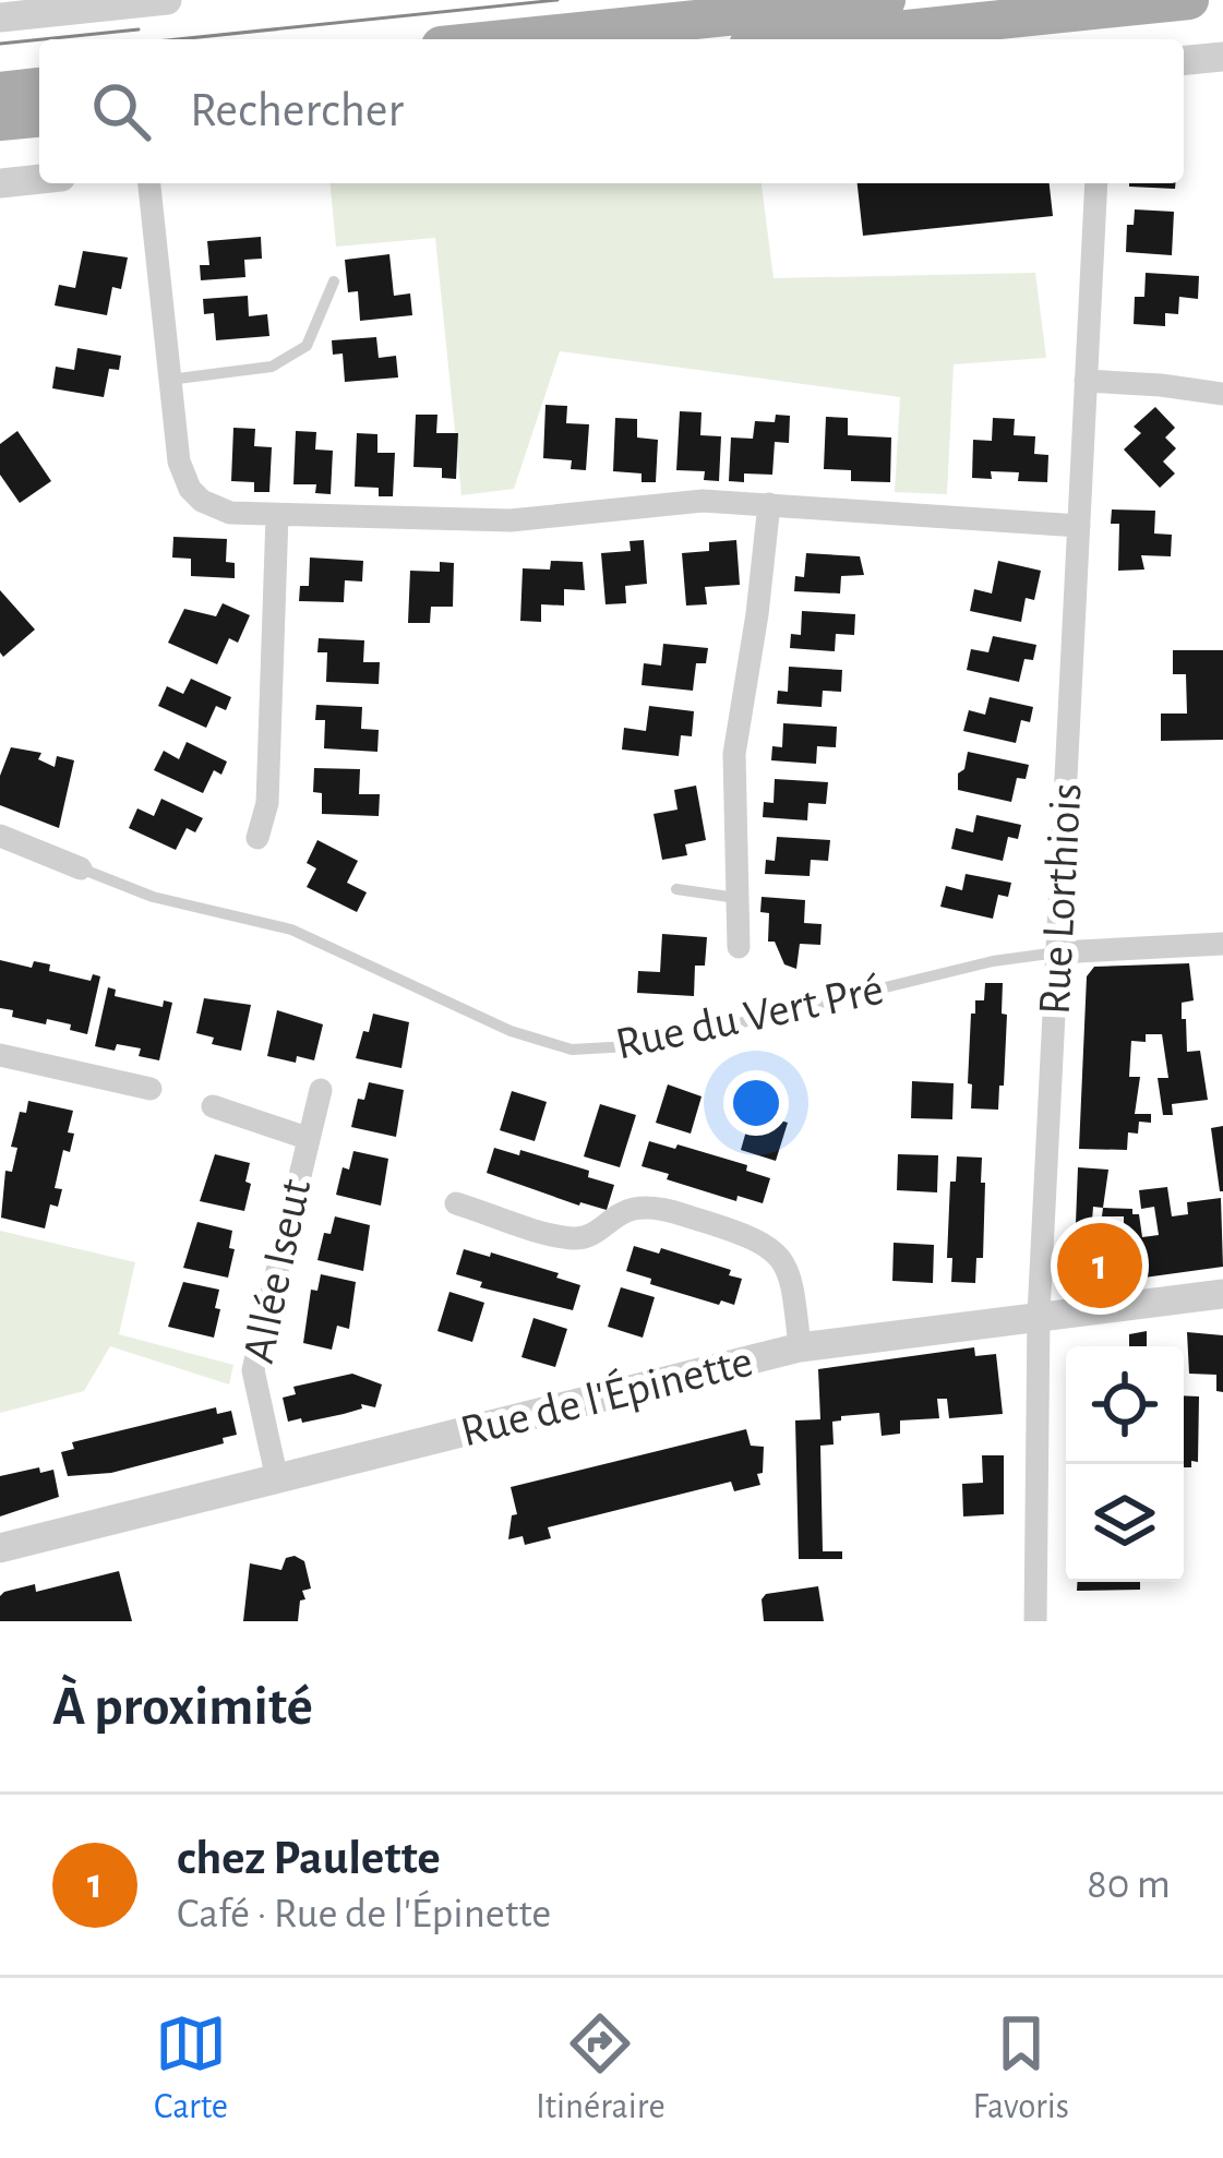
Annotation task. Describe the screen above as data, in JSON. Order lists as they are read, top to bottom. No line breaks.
{"streets":{"street":["Rue Lorthiois","Rue du Vert Pré","Allée Iseut","Rue de l'Épinette"]},"crossings":[["Rue Lorthiois","Rue du Vert Pré"],["Rue Lorthiois","Rue de l'Épinette"],["Allée Iseut","Rue de l'Épinette"]],"page":{"search":"Rechercher","pins":"1","heading":"À proximité","list":[{"mark":"1","name":"chez Paulette","note":"Café · Rue de l'Épinette","value":"80 m"}],"nav":["Carte","Itinéraire","Favoris"]}}
